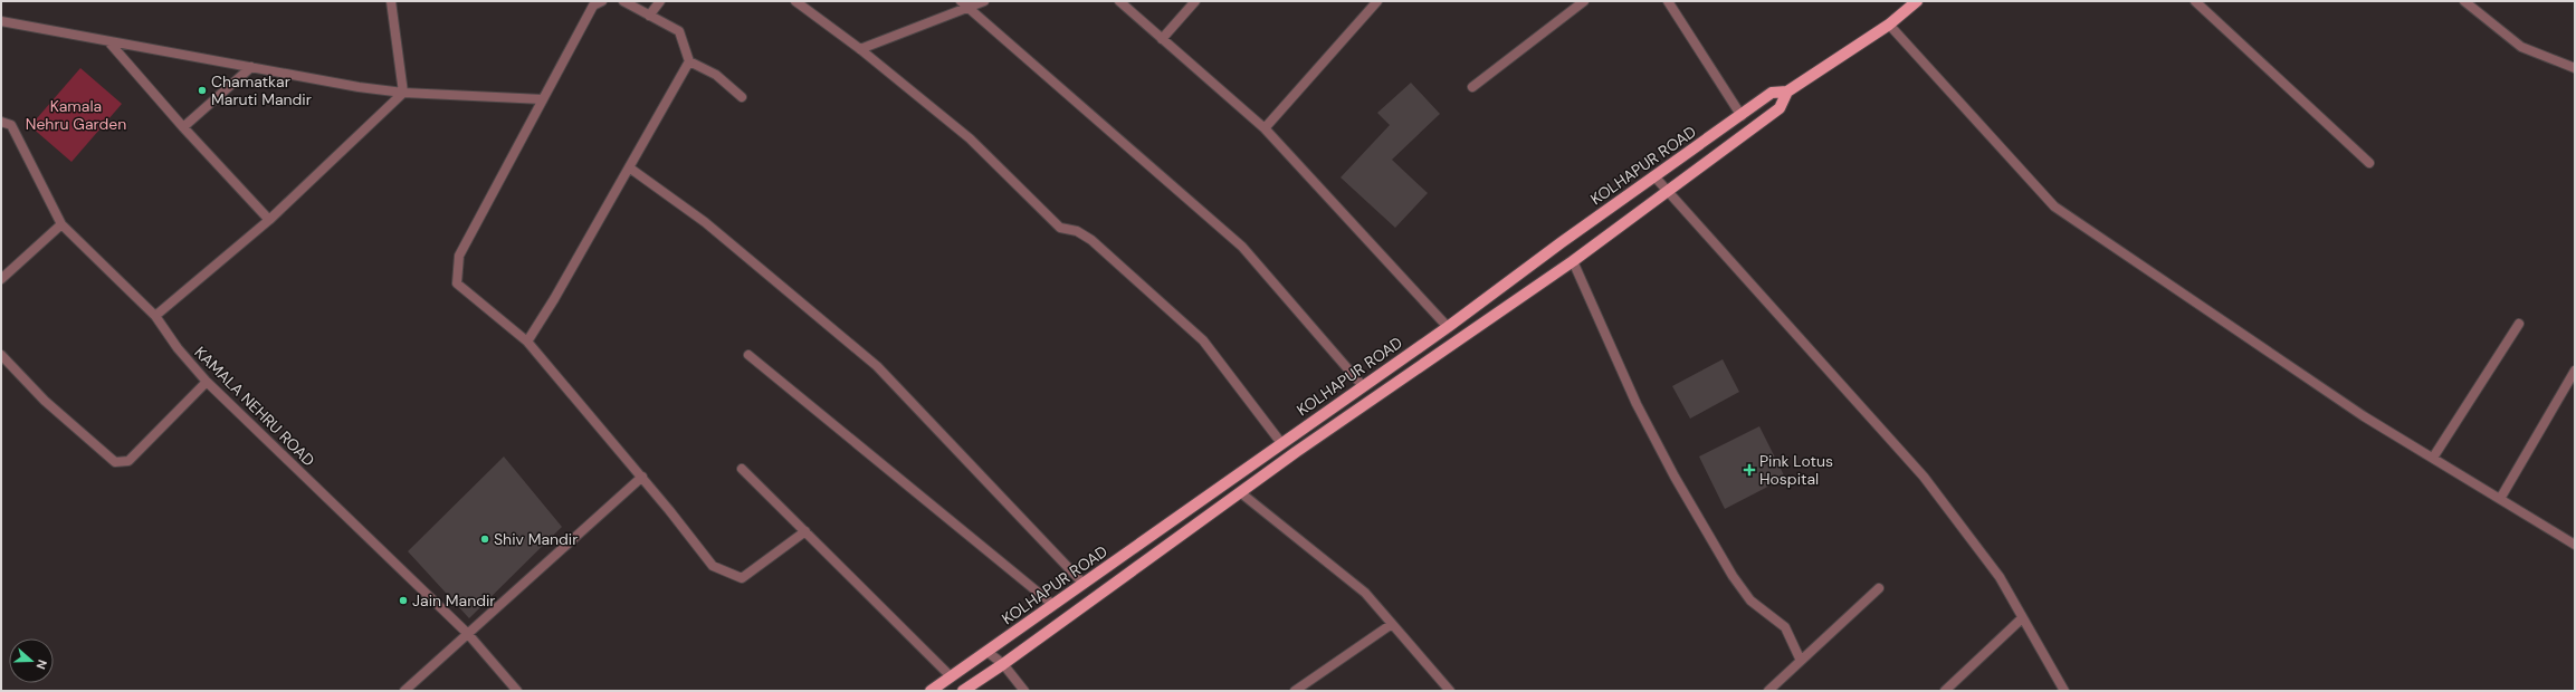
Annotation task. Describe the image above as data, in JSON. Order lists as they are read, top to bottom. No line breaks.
{"streets":{"main road":["KOLHAPUR ROAD"],"street":["KAMALA NEHRU ROAD"]},"parks":["Kamala Nehru Garden"],"places":{"other":["Chamatkar Maruti Mandir","Shiv Mandir","Jain Mandir"],"health":["Pink Lotus Hospital"]},"north":"right"}
